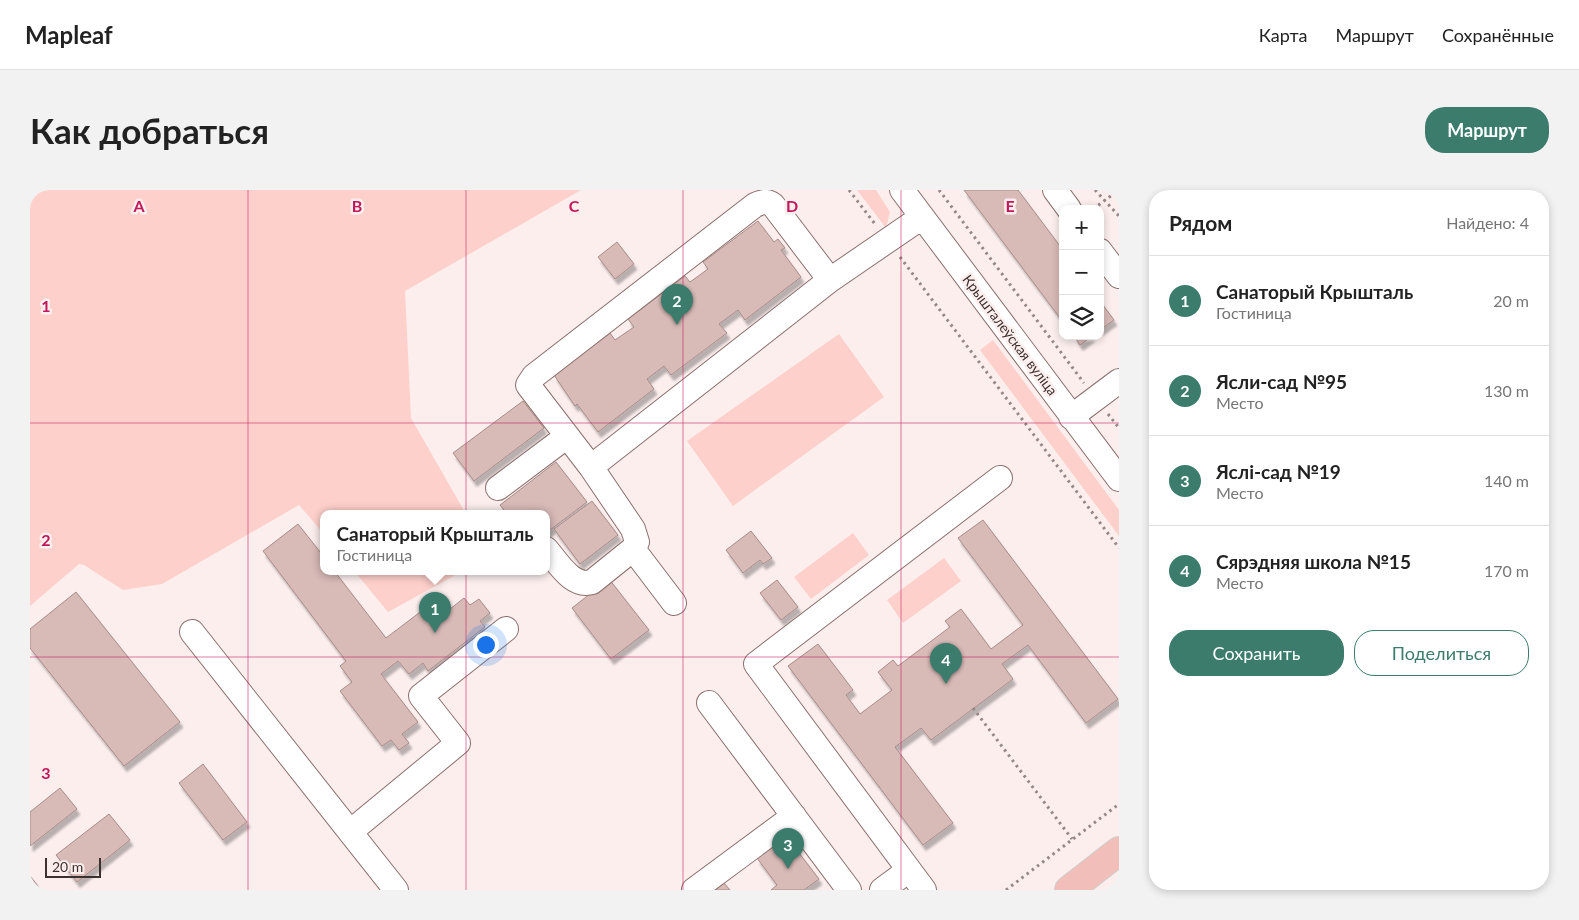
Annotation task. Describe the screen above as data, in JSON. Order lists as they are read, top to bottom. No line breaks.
{"streets":{"street":["Крышталеўская вуліца"]},"scale_bar":"20 m","page":{"header":"Mapleaf","nav":["Карта","Маршрут","Сохранённые"],"buttons":["Маршрут",["Сохранить","Поделиться"]],"title":"Как добраться","heading":["Рядом","Найдено: 4"],"map_buttons":["+","−"],"list":[{"mark":"1","name":"Санаторый Крышталь","note":"Гостиница","value":"20 m"},{"mark":"2","name":"Ясли-сад №95","note":"Место","value":"130 m"},{"mark":"3","name":"Яслі-сад №19","note":"Место","value":"140 m"},{"mark":"4","name":"Сярэдняя школа №15","note":"Место","value":"170 m"}],"pins":["2","1","4","3"],"popup":["Санаторый Крышталь","Гостиница"],"scale":"20 m"},"grid":{"columns":["A","B","C","D","E"],"rows":["1","2","3"]}}
